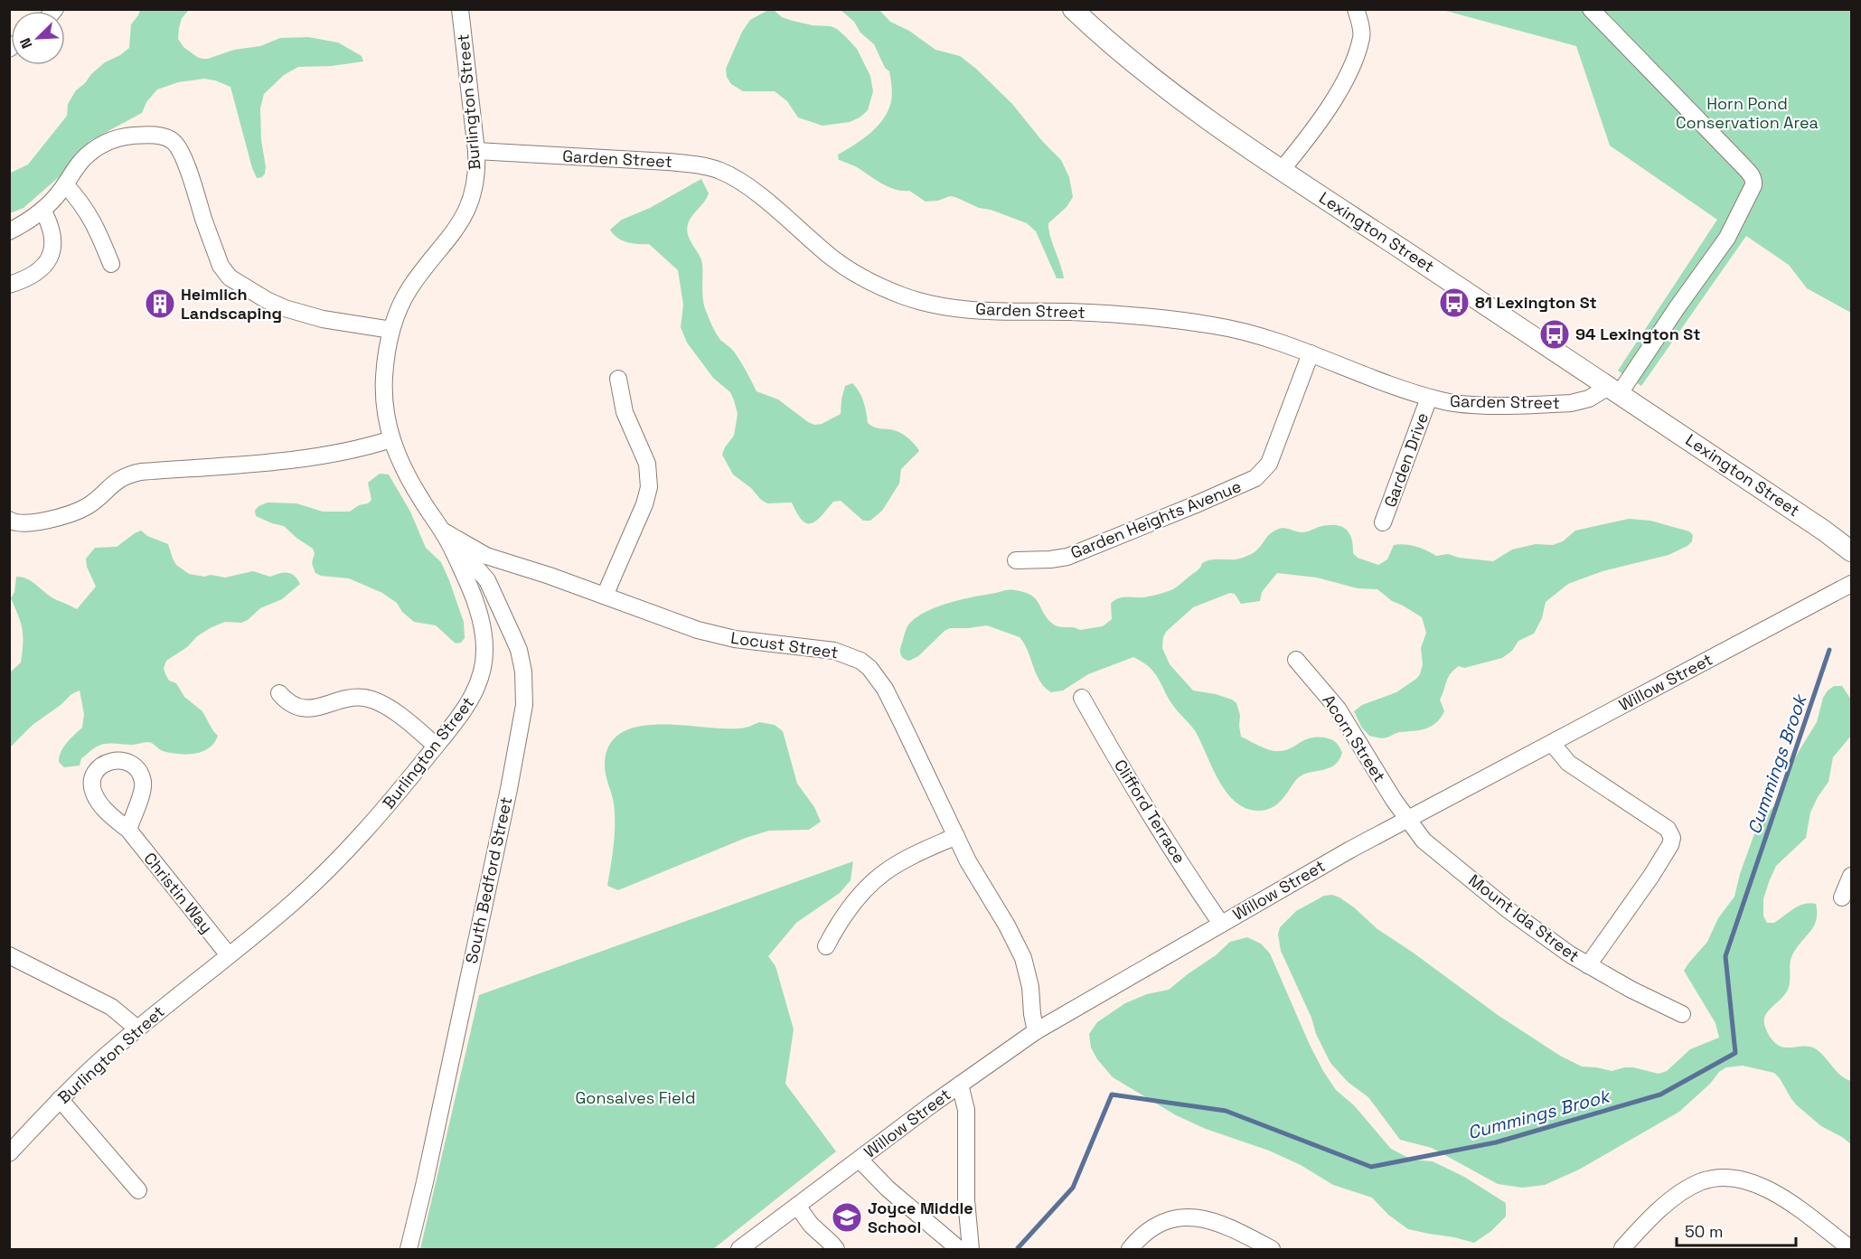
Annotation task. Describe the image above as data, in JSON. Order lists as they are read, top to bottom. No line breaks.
{"streets":{"main road":["Lexington Street"],"street":["Burlington Street","Garden Street","Garden Drive","Garden Heights Avenue","Locust Street","Willow Street","Acorn Street","Clifford Terrace","South Bedford Street","Christin Way","Mount Ida Street"]},"crossings":[["Burlington Street","Garden Street"],["Burlington Street","Locust Street"],["Burlington Street","South Bedford Street"],["Burlington Street","Christin Way"],["Garden Street","Lexington Street"],["Garden Street","Garden Drive"],["Garden Street","Garden Heights Avenue"],["Locust Street","Willow Street"],["Locust Street","South Bedford Street"],["Willow Street","Acorn Street"],["Willow Street","Clifford Terrace"],["Willow Street","Mount Ida Street"],["Acorn Street","Mount Ida Street"]],"water":["Cummings Brook"],"parks":["Horn Pond Conservation Area","Gonsalves Field"],"places":{"bus stop":["81 Lexington St","94 Lexington St"],"building":["Heimlich Landscaping"],"school or university":["Joyce Middle School"]},"scale_bar":"50 m","north":"bottom left"}
